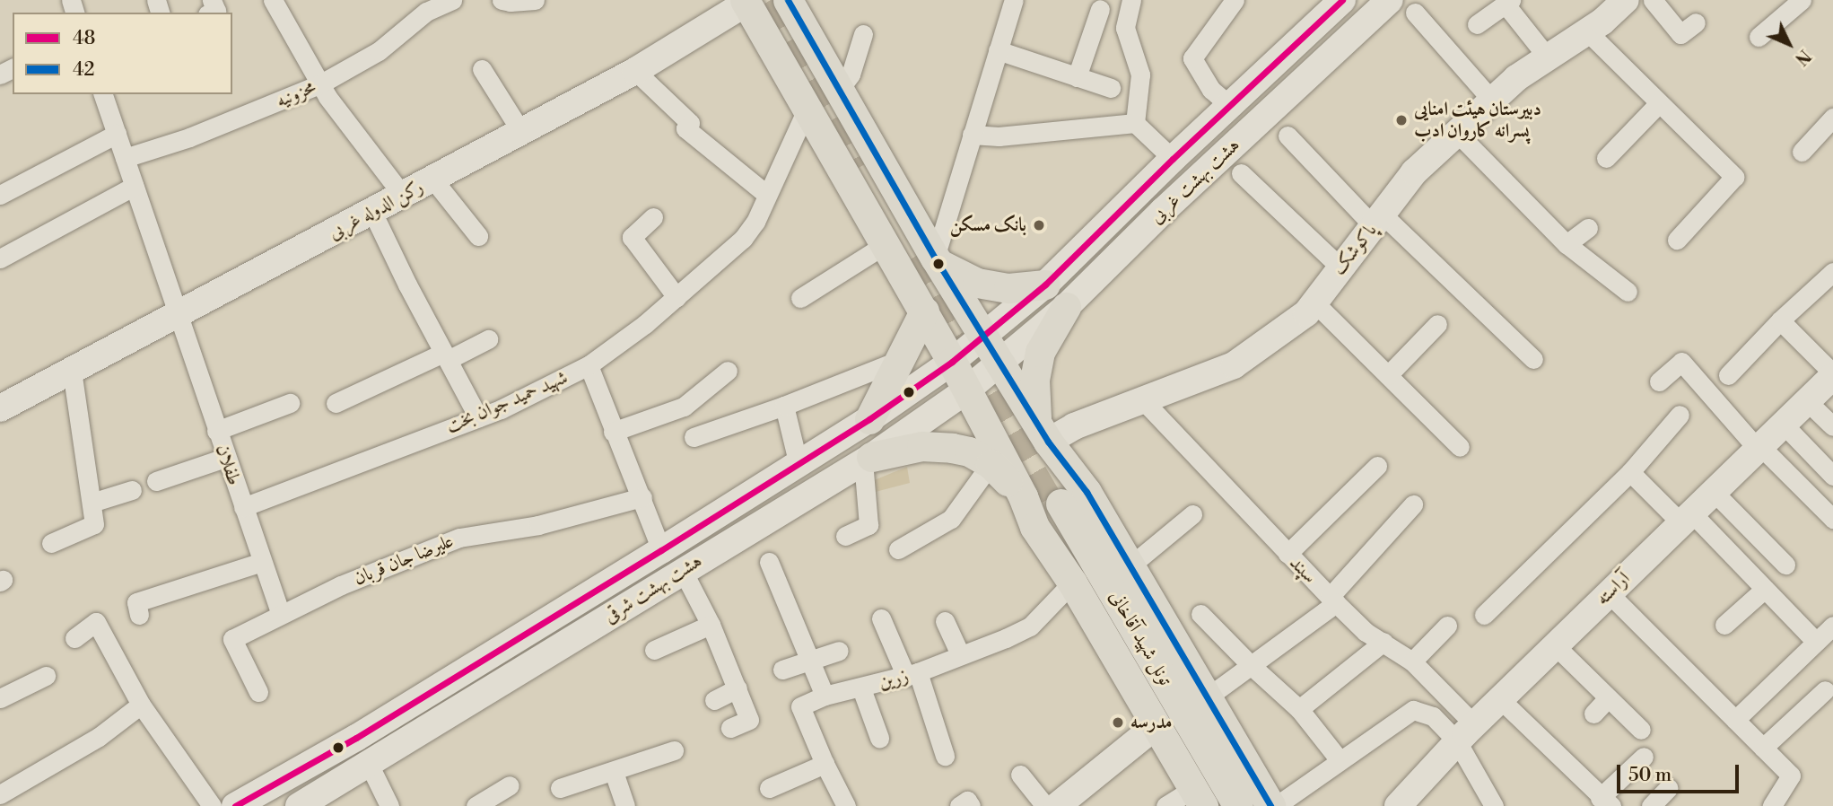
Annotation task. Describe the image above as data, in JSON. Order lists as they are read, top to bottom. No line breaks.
{"streets":{"main road":["هشت بهشت غربی","رکن الدوله غربی","پاکوشک","هشت بهشت شرقی","آراسته","تونل شهید آقاخانی"],"street":["محزونیه","شهید حمید جوان بخت","طفلان","علیرضا جان قربان","سپند","زرین"]},"crossings":[["محزونیه","طفلان"],["هشت بهشت غربی","هشت بهشت شرقی"],["رکن الدوله غربی","طفلان"],["پاکوشک","سپند"],["شهید حمید جوان بخت","طفلان"],["طفلان","علیرضا جان قربان"],["سپند","آراسته"]],"places":["دبیرستان هیئت امنایی پسرانه کاروان ادب","بانک مسکن","مدرسه"],"lines":["transit line 48","transit line 42"],"legend":["48","42"],"scale_bar":"50 m","north":"bottom right"}
